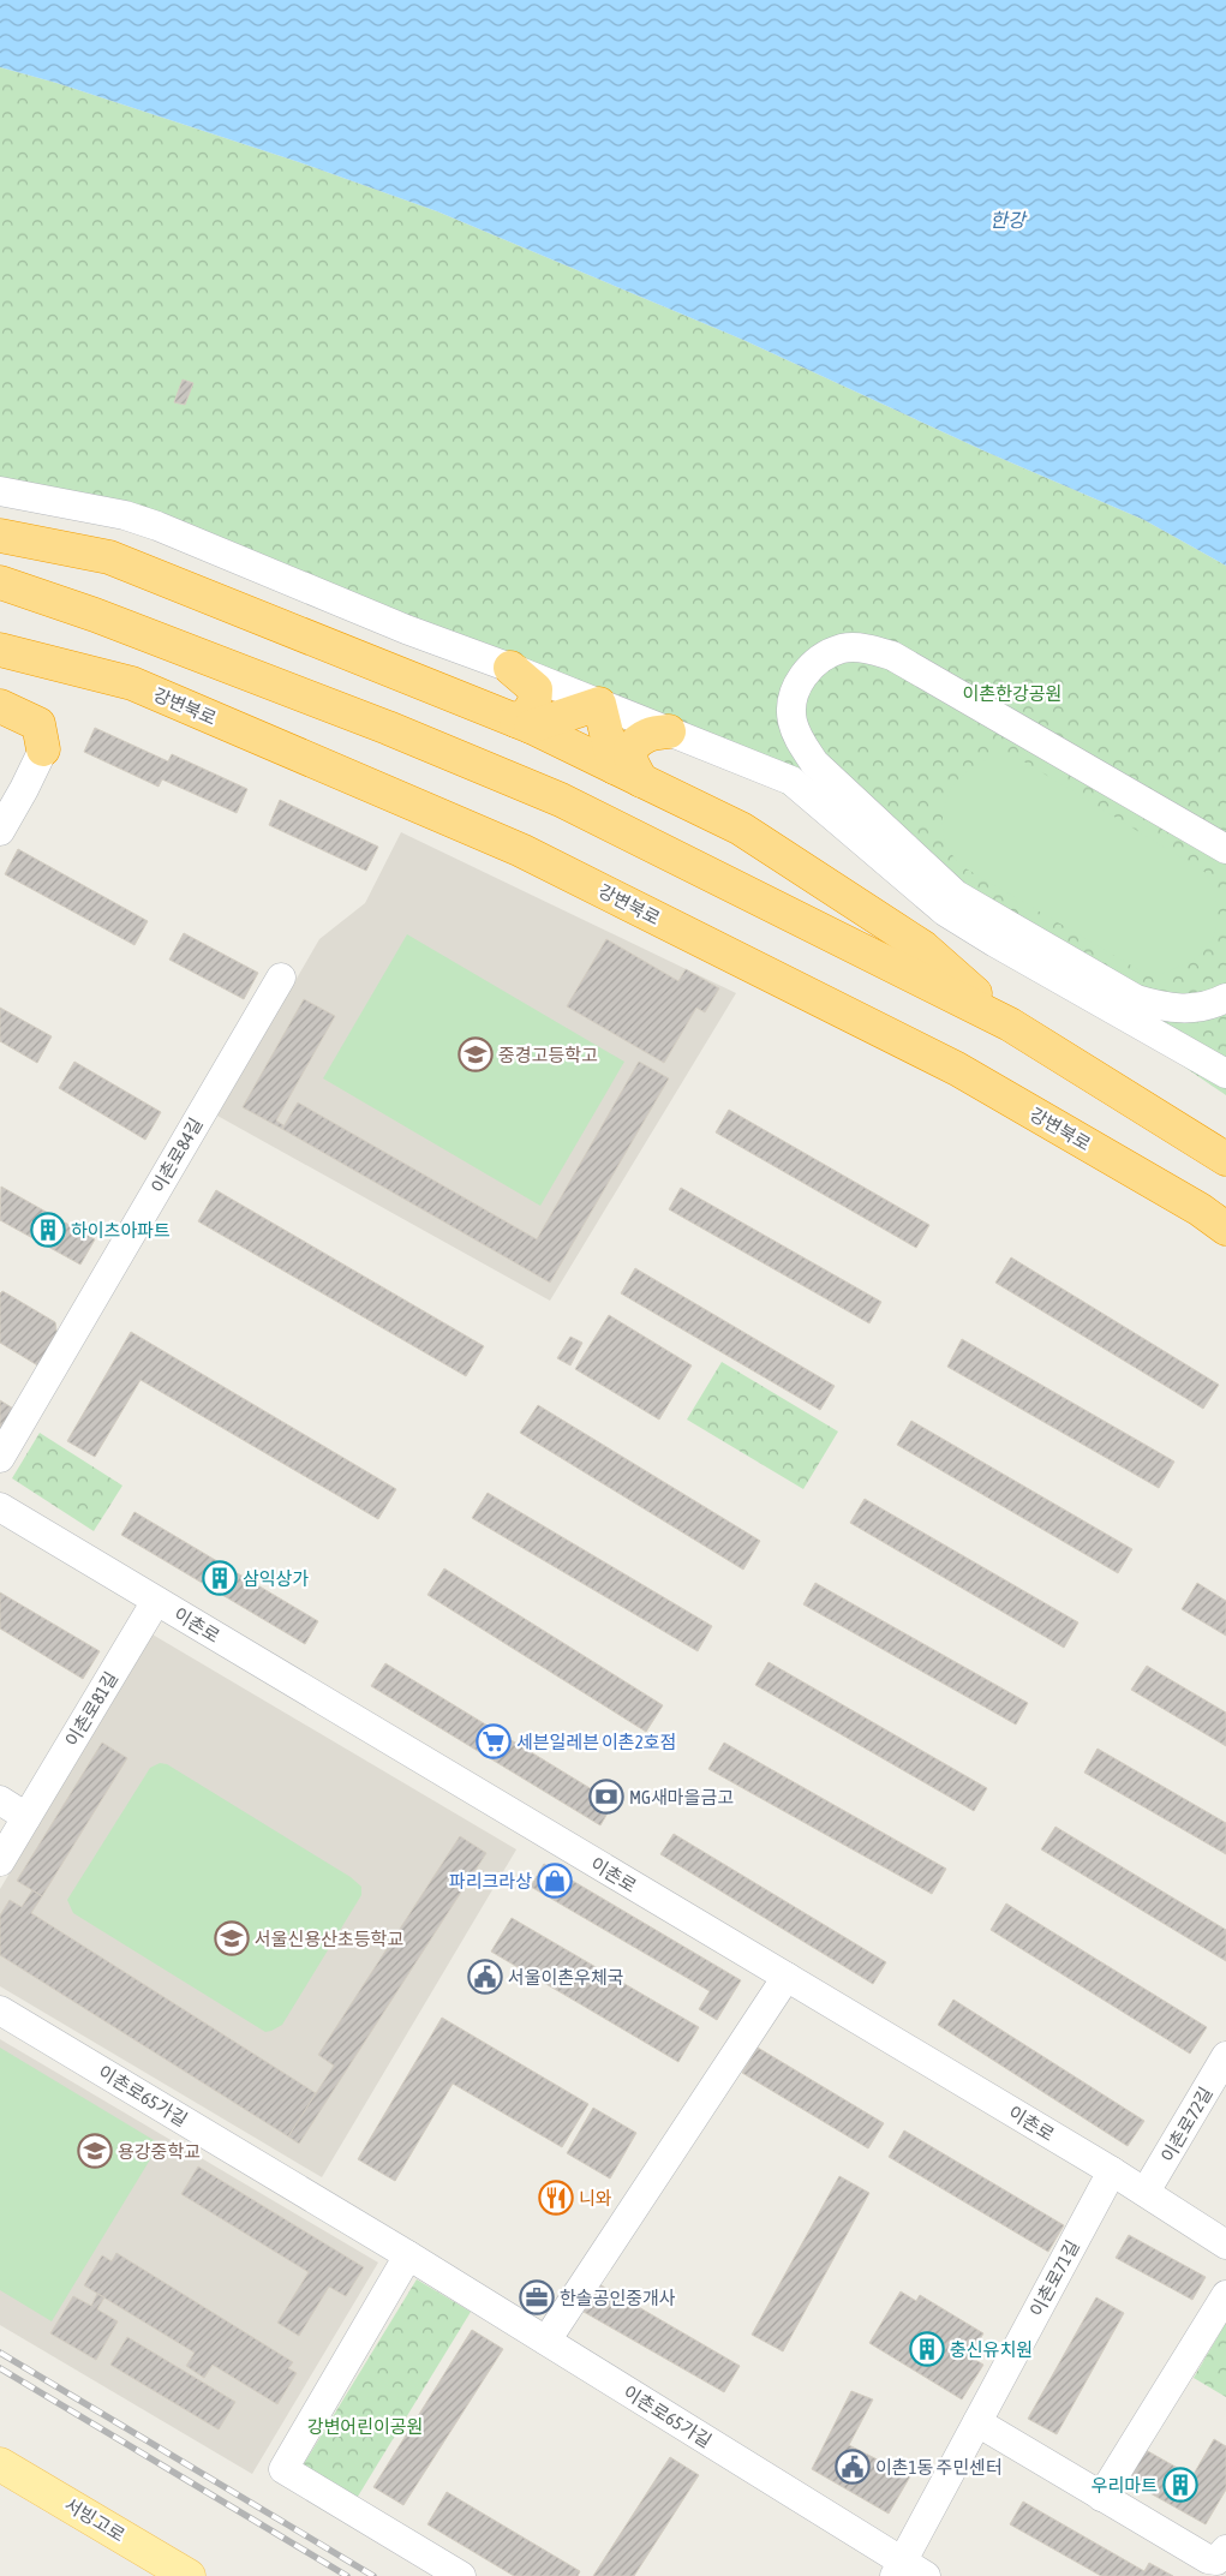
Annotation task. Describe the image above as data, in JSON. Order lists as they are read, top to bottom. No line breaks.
{"streets":{"highway":["강변북로"],"main road":["서빙고로"],"street":["이촌로84길","이촌로","이촌로81길","이촌로65가길","이촌로72길","이촌로71길"]},"crossings":[["이촌로","이촌로81길"],["이촌로","이촌로72길"],["이촌로","이촌로71길"],["이촌로65가길","이촌로71길"]],"water":["한강"],"parks":["이촌한강공원","강변어린이공원"],"places":{"school or university":["중경고등학고","서울신용산초등학교","용강중학교"],"building":["하이츠아파트","삼익상가","충신유치원","우리마트"],"supermarket":["세븐일레븐 이촌2호점"],"bank":["MG새마을금고"],"shop":["파리크라상"],"public building":["서울이촌우체국","이촌1동 주민센터"],"restaurant":["니와"],"office":["한솔공인중개사"]}}
